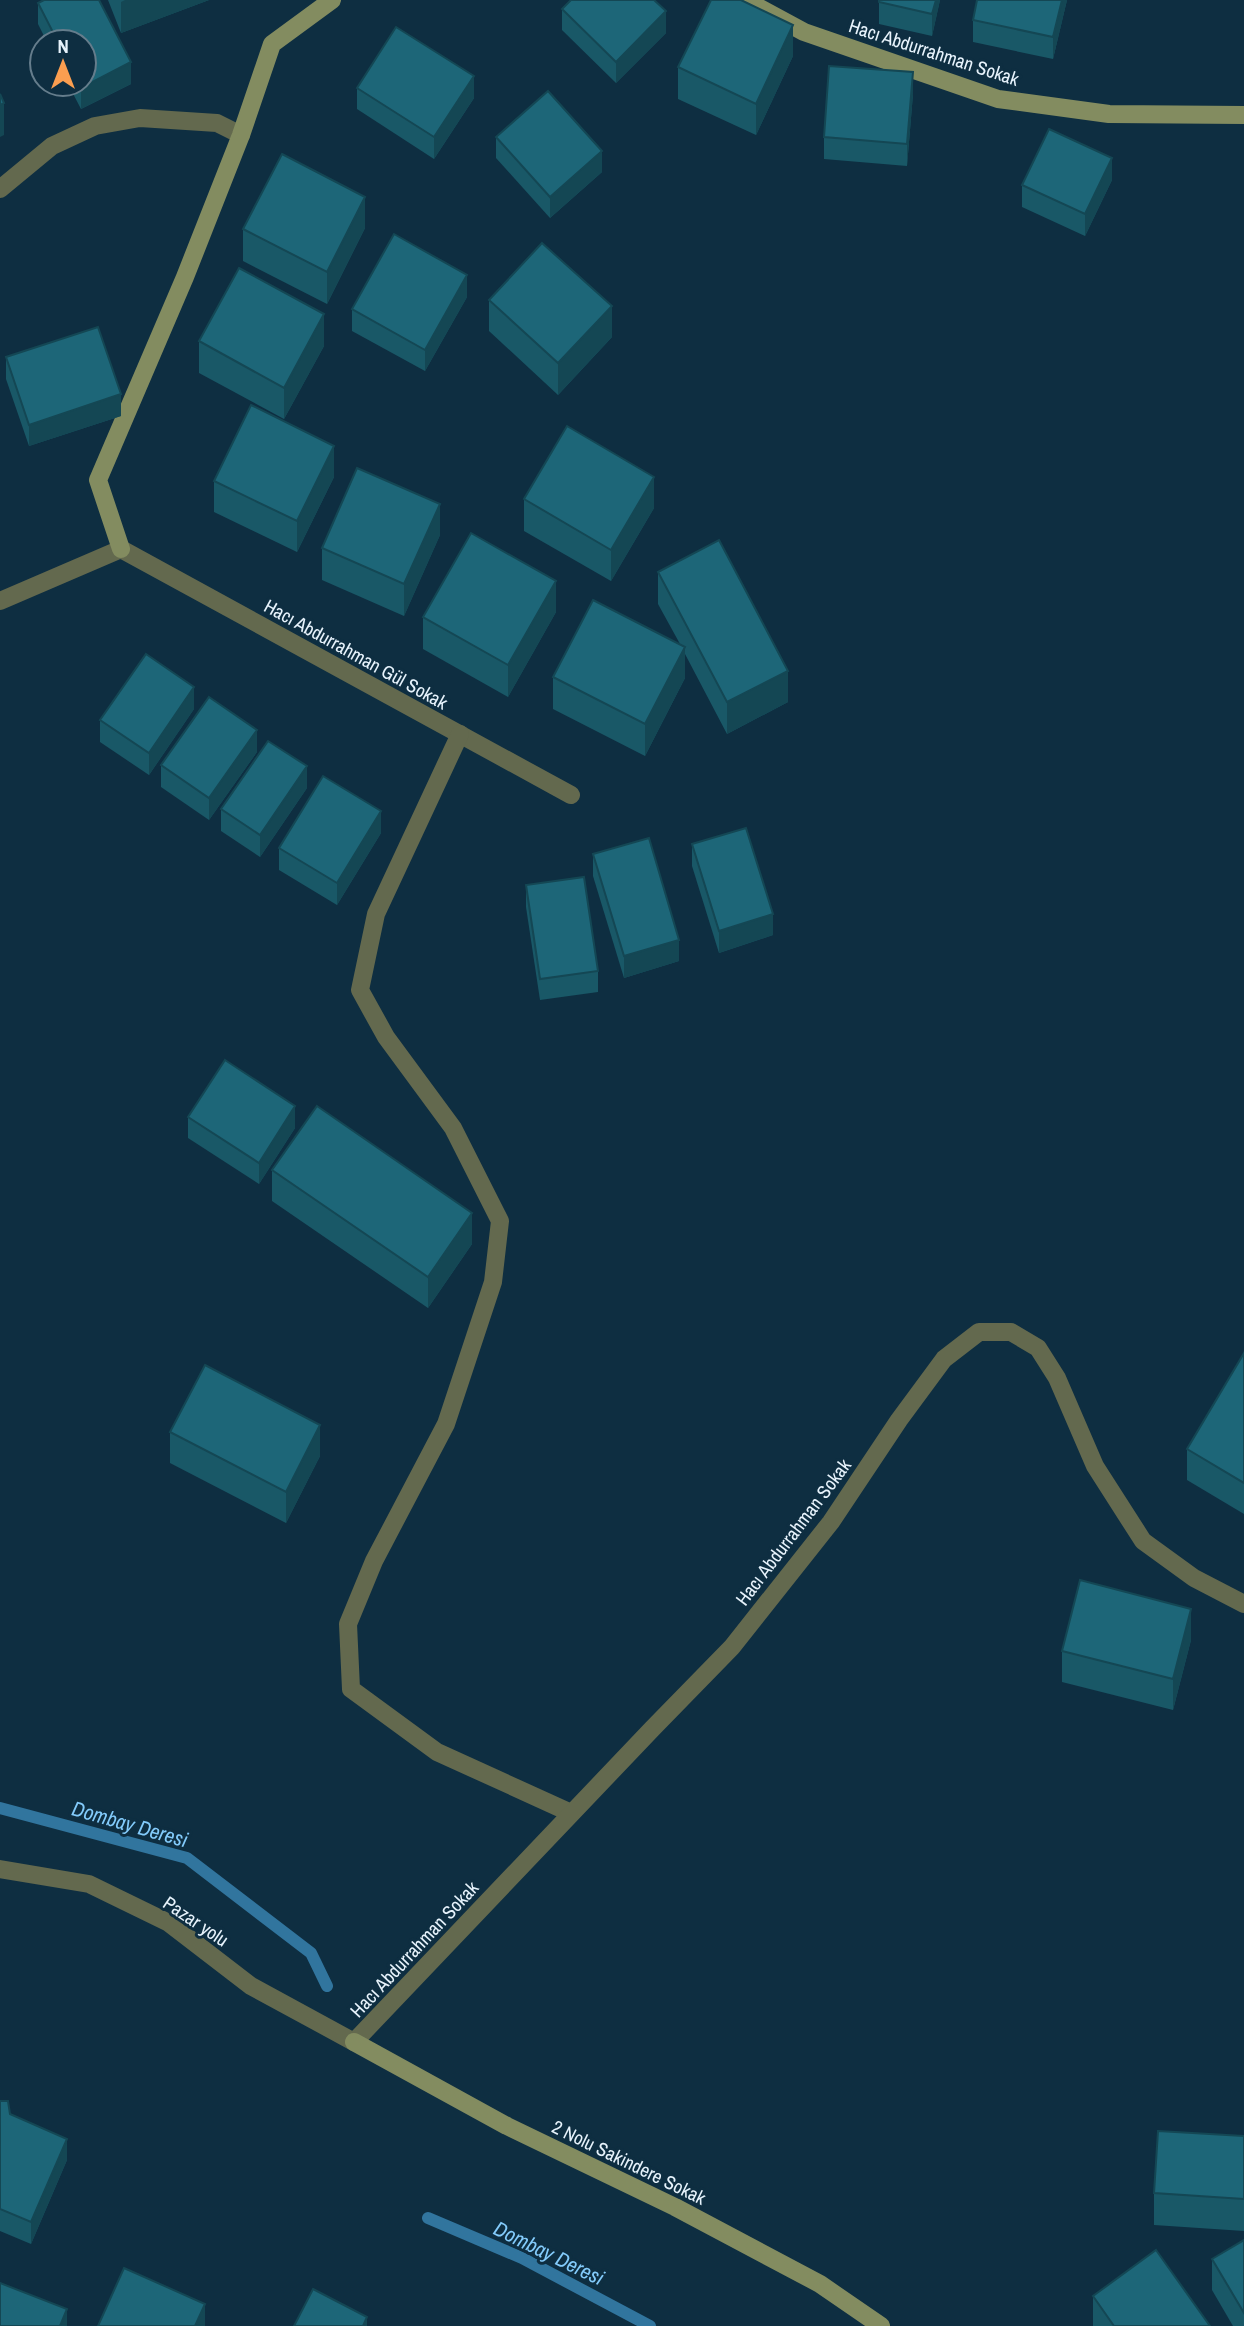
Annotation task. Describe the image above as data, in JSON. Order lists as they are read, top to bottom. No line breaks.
{"streets":{"street":["Hacı Abdurrahman Sokak","Hacı Abdurrahman Gül Sokak","Pazar yolu","2 Nolu Sakindere Sokak"]},"crossings":[["Hacı Abdurrahman Sokak","Pazar yolu"],["Hacı Abdurrahman Sokak","2 Nolu Sakindere Sokak"],["Pazar yolu","2 Nolu Sakindere Sokak"]],"water":["Dombay Deresi"],"north":"top"}
